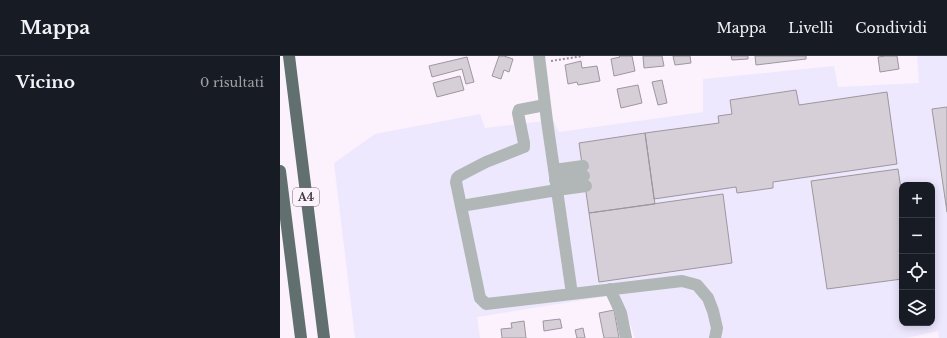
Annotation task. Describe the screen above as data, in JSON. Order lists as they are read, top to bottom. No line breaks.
{"streets":{"highway":["A4"]},"page":{"header":"Mappa","nav":["Mappa","Livelli","Condividi"],"heading":["Vicino","0 risultati"],"map_buttons":["+","−"]}}
